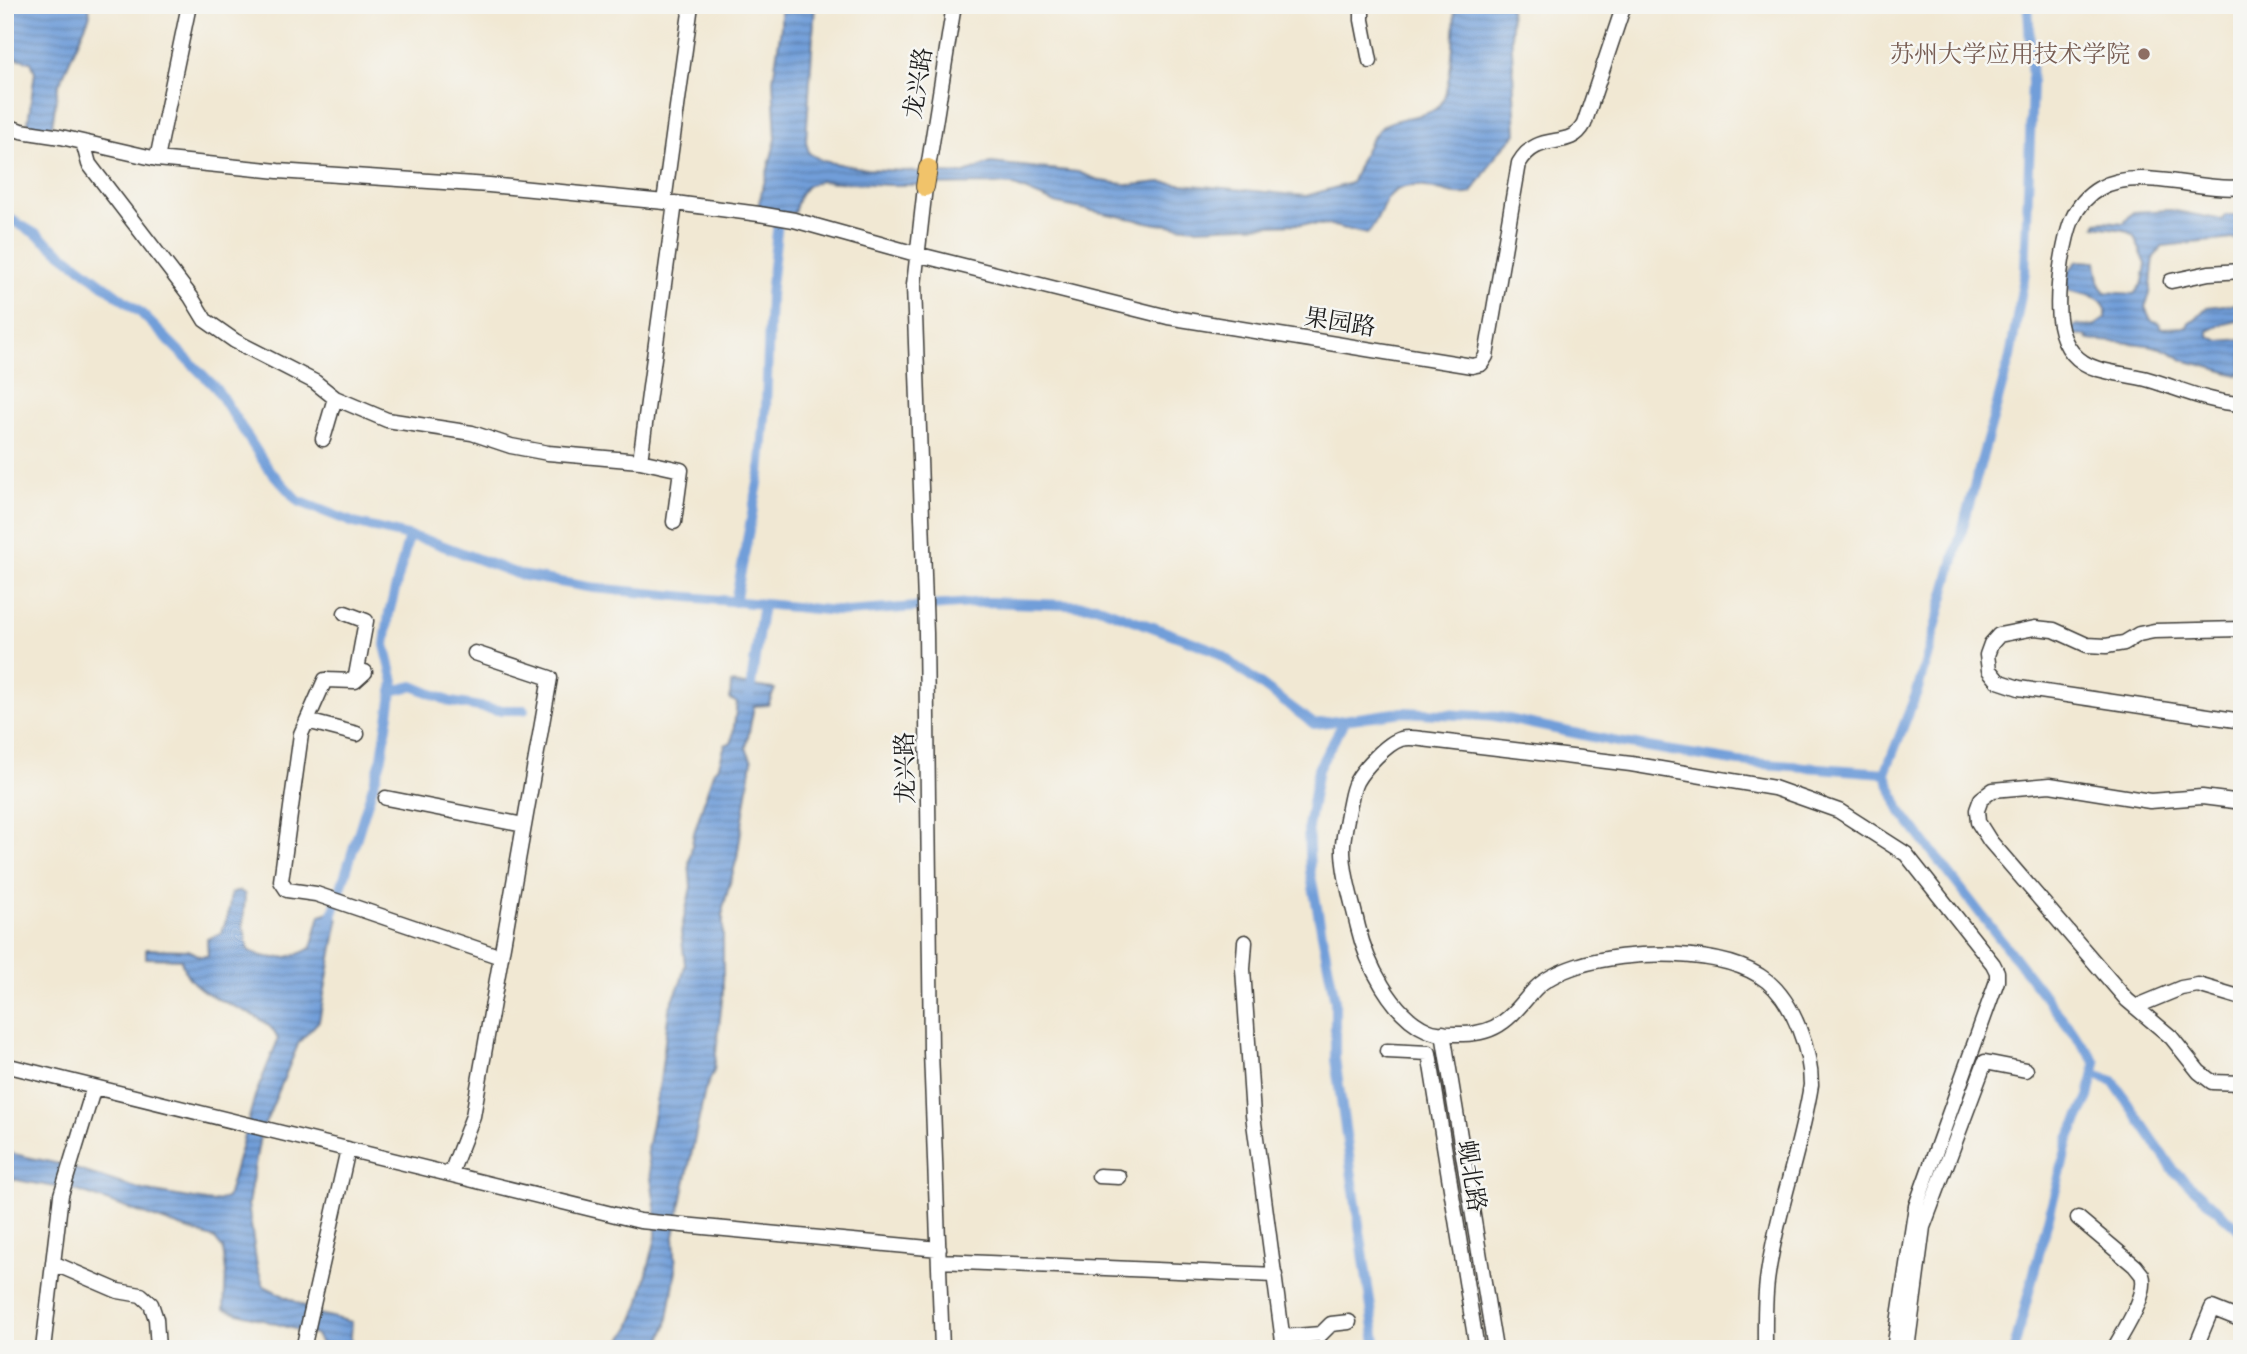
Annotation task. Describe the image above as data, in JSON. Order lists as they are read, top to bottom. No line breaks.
{"streets":{"street":["龙兴路","果园路","蚬北路"]},"crossings":[["龙兴路","果园路"]],"places":["苏州大学应用技术学院"]}
